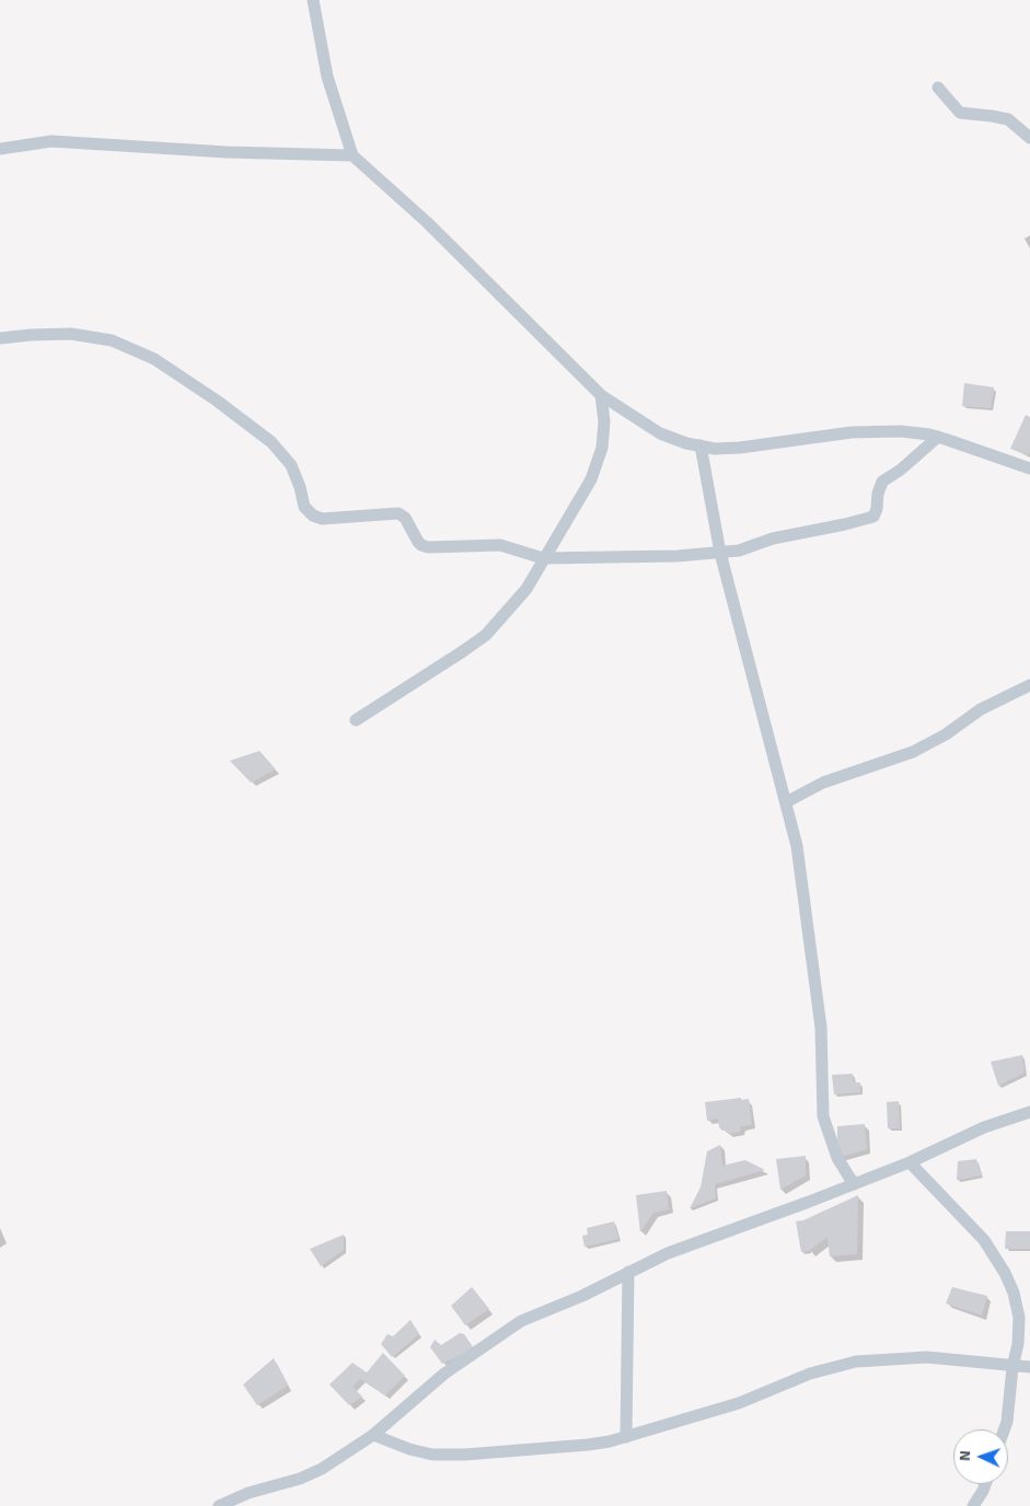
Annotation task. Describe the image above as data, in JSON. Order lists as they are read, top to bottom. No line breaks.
{"north":"left"}
